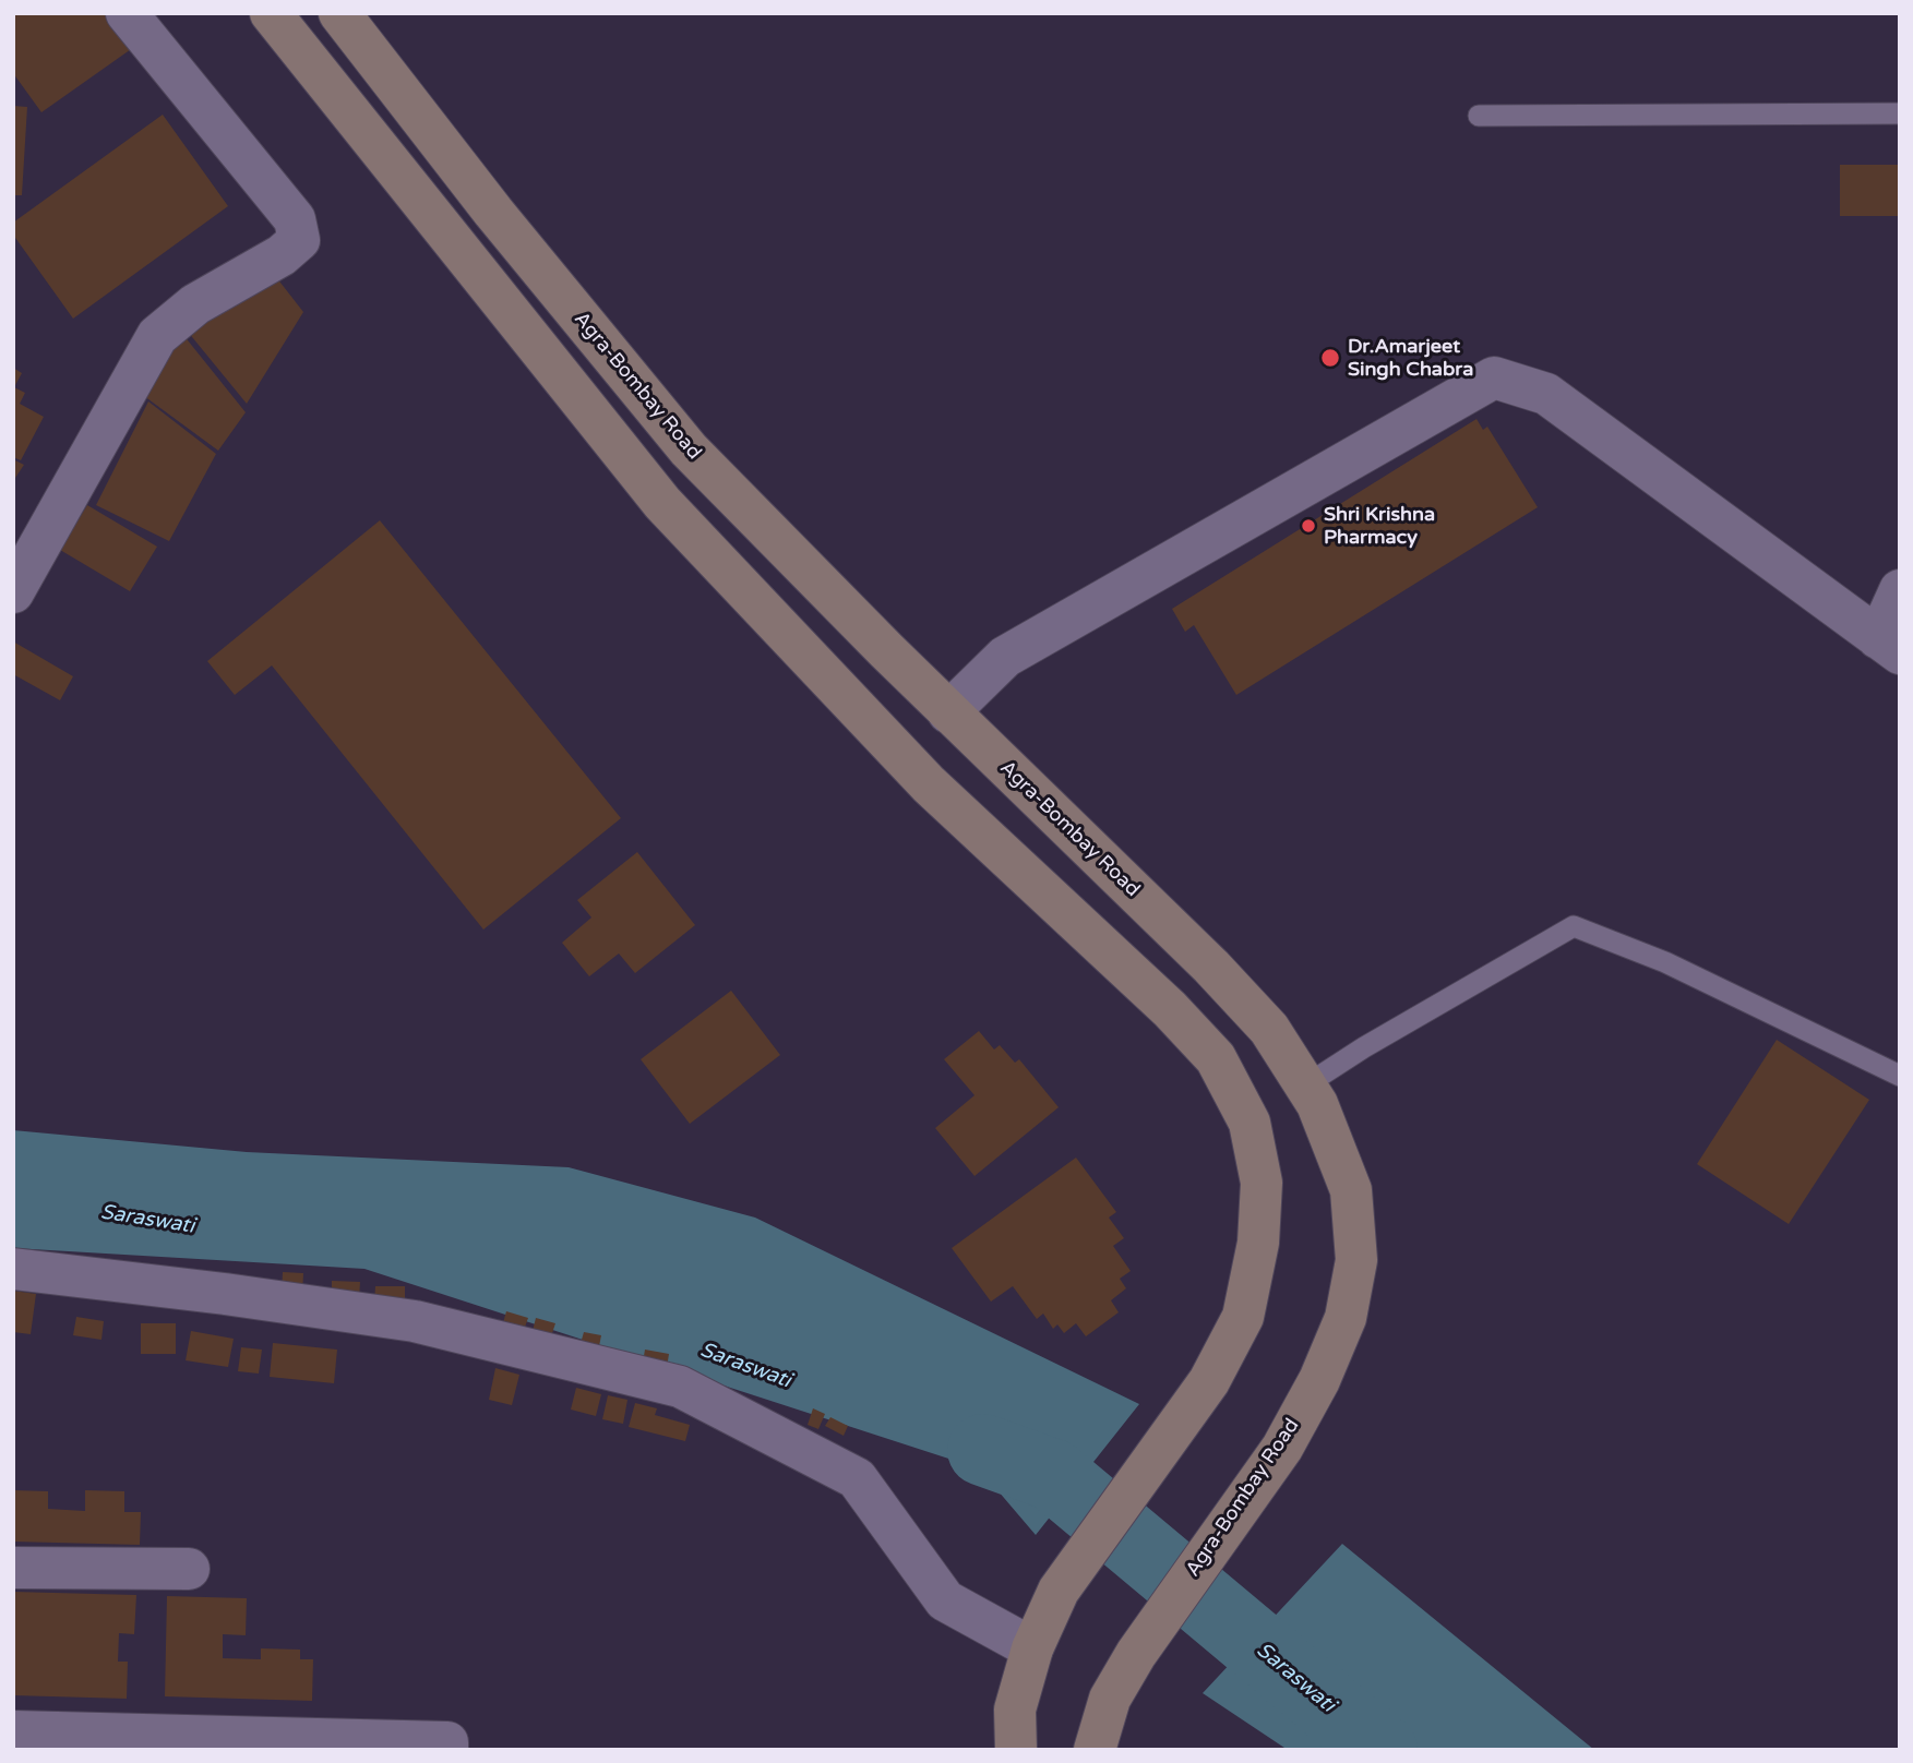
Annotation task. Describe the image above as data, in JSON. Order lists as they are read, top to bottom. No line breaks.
{"streets":{"main road":["Agra-Bombay Road"]},"water":["Saraswati"],"places":["Dr.Amarjeet Singh Chabra","Shri Krishna Pharmacy"]}
